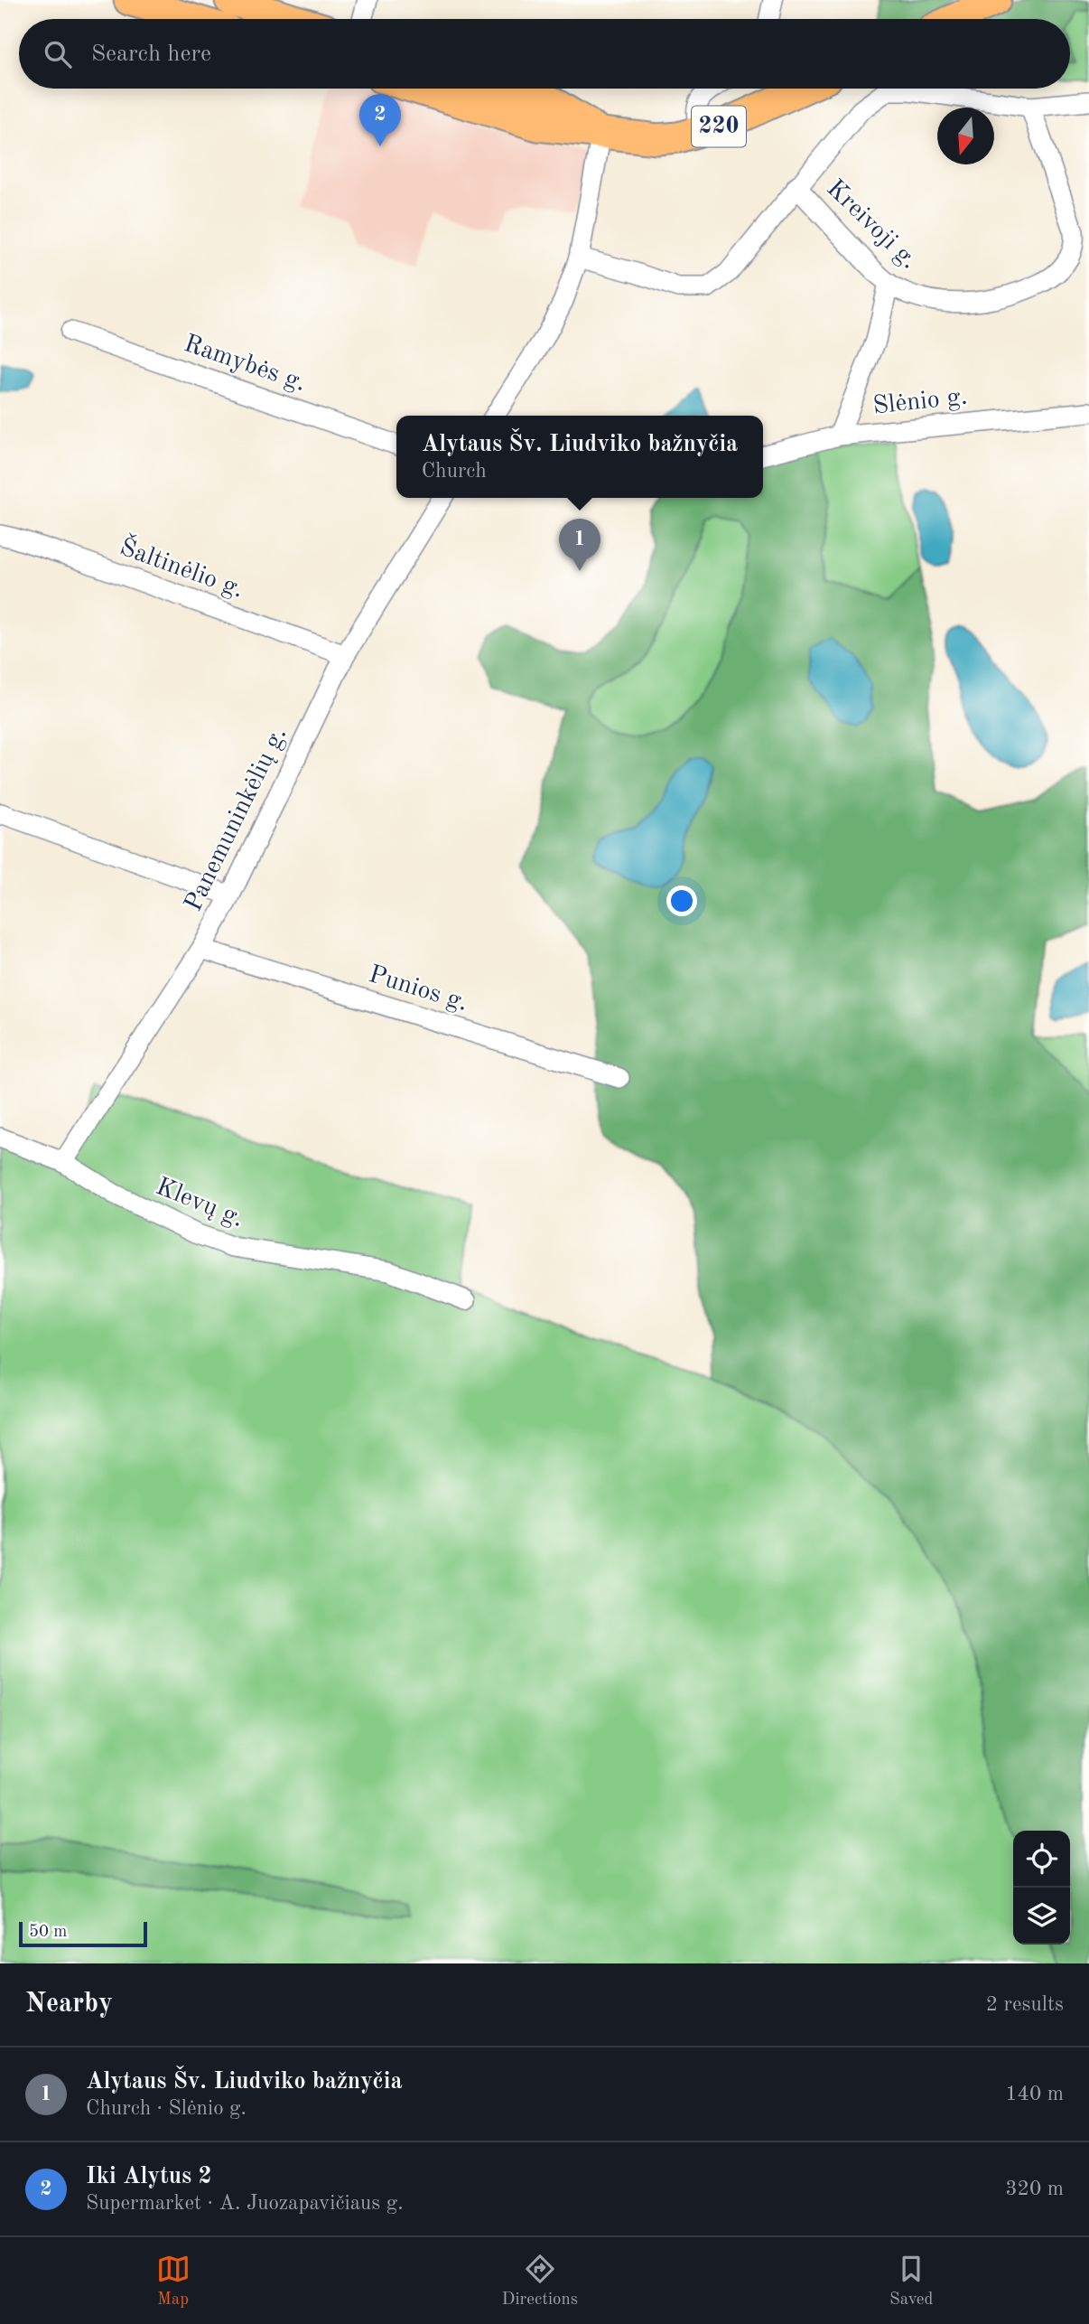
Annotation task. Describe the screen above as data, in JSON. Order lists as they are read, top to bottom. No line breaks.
{"streets":{"main road":["220"],"street":["Kreivoji g.","Ramybės g.","Slėnio g.","Šaltinėlio g.","Panemuninkėlių g.","Punios g.","Klevų g."]},"crossings":[["Šaltinėlio g.","Panemuninkėlių g."],["Panemuninkėlių g.","Punios g."],["Panemuninkėlių g.","Klevų g."]],"scale_bar":"50 m","north":"bottom","page":{"search":"Search here","pins":["2","1"],"popup":["Alytaus Šv. Liudviko bažnyčia","Church"],"scale":"50 m","heading":["Nearby","2 results"],"list":[{"mark":"1","name":"Alytaus Šv. Liudviko bažnyčia","note":"Church · Slėnio g.","value":"140 m"},{"mark":"2","name":"Iki Alytus 2","note":"Supermarket · A. Juozapavičiaus g.","value":"320 m"}],"nav":["Map","Directions","Saved"]}}
